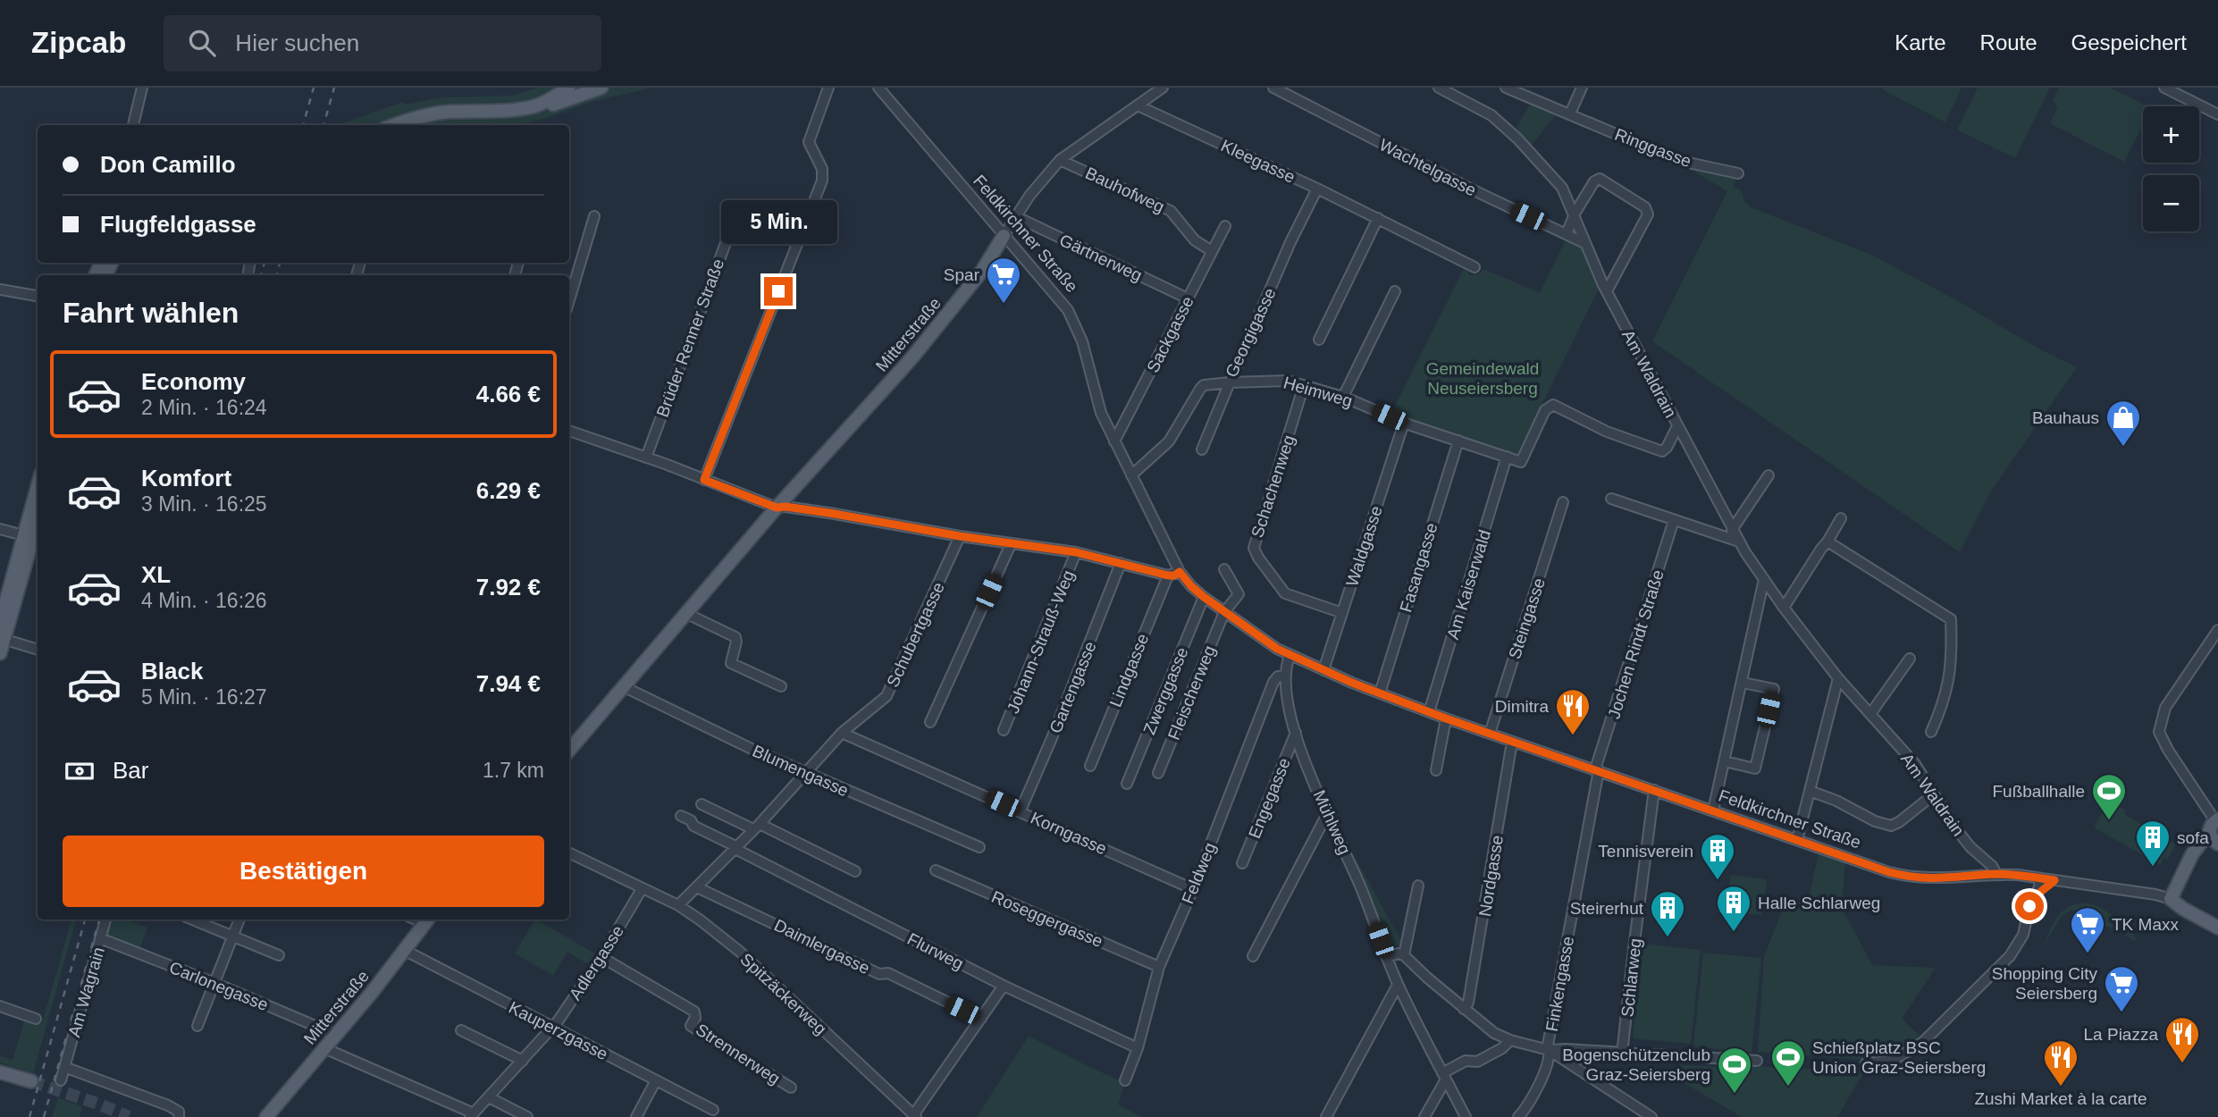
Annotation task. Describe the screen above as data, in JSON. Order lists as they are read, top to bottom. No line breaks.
{"streets":{"main road":["Feldkirchner Straße","Mitterstraße"],"street":["Ringgasse","Kleegasse","Wachtelgasse","Bauhofweg","Gärtnerweg","Georgigasse","Sackgasse","Brüder Renner Straße","Am Waldrain","Heimweg","Schachenweg","Waldgasse","Fasangasse","Am Kaiserwald","Steingasse","Schubertgasse","Johann-Strauß-Weg","Jochen Rindt Straße","Lindgasse","Gartengasse","Zwerggasse","Fleischerweg","Blumengasse","Engegasse","Mühlweg","Korngasse","Feldweg","Nordgasse","Roseggergasse","Daimlergasse","Flurweg","Adlergasse","Schlarweg","Finkengasse","Carlonegasse","Am Wagrain","Spitzäckerweg","Kauperzgasse","Strennerweg"]},"crossings":[["Kleegasse","Georgigasse"],["Kleegasse","Mitterstraße"],["Wachtelgasse","Am Waldrain"],["Bauhofweg","Mitterstraße"],["Bauhofweg","Sackgasse"],["Feldkirchner Straße","Georgigasse"],["Feldkirchner Straße","Mitterstraße"],["Feldkirchner Straße","Sackgasse"],["Feldkirchner Straße","Am Waldrain"],["Feldkirchner Straße","Waldgasse"],["Feldkirchner Straße","Fasangasse"],["Feldkirchner Straße","Am Kaiserwald"],["Feldkirchner Straße","Steingasse"],["Feldkirchner Straße","Jochen Rindt Straße"],["Feldkirchner Straße","Zwerggasse"],["Feldkirchner Straße","Fleischerweg"],["Feldkirchner Straße","Mühlweg"],["Feldkirchner Straße","Nordgasse"],["Feldkirchner Straße","Schlarweg"],["Feldkirchner Straße","Finkengasse"],["Gärtnerweg","Mitterstraße"],["Gärtnerweg","Sackgasse"],["Georgigasse","Heimweg"],["Mitterstraße","Blumengasse"],["Mitterstraße","Carlonegasse"],["Mitterstraße","Kauperzgasse"],["Am Waldrain","Heimweg"],["Heimweg","Schachenweg"],["Heimweg","Waldgasse"],["Heimweg","Fasangasse"],["Heimweg","Am Kaiserwald"],["Schachenweg","Waldgasse"],["Schubertgasse","Blumengasse"],["Schubertgasse","Korngasse"],["Schubertgasse","Daimlergasse"],["Schubertgasse","Flurweg"],["Schubertgasse","Spitzäckerweg"],["Jochen Rindt Straße","Finkengasse"],["Gartengasse","Korngasse"],["Engegasse","Mühlweg"],["Mühlweg","Feldweg"],["Korngasse","Feldweg"],["Feldweg","Roseggergasse"],["Feldweg","Flurweg"],["Daimlergasse","Spitzäckerweg"],["Flurweg","Spitzäckerweg"],["Adlergasse","Spitzäckerweg"],["Adlergasse","Kauperzgasse"],["Adlergasse","Strennerweg"],["Carlonegasse","Am Wagrain"]],"parks":["Gemeindewald Neuseiersberg"],"places":{"supermarket":["Spar","TK Maxx","Shopping City Seiersberg"],"shop":["Bauhaus"],"restaurant":["Dimitra","La Piazza","Zushi Market à la carte"],"sports":["Fußballhalle","Schießplatz BSC Union Graz-Seiersberg","Bogenschützenclub Graz-Seiersberg"],"building":["sofa","Tennisverein","Halle Schlarweg","Steirerhut"]},"page":{"header":"Zipcab","search":"Hier suchen","nav":["Karte","Route","Gespeichert"],"map_buttons":["+","−"],"banner":["Don Camillo","Flugfeldgasse"],"bubble":"5 Min.","heading":"Fahrt wählen","list":[{"name":"Economy","note":"2 Min. · 16:24","value":"4.66 €"},{"name":"Komfort","note":"3 Min. · 16:25","value":"6.29 €"},{"name":"XL","note":"4 Min. · 16:26","value":"7.92 €"},{"name":"Black","note":"5 Min. · 16:27","value":"7.94 €"}],"pay":["Bar","1.7 km"],"buttons":"Bestätigen"}}
